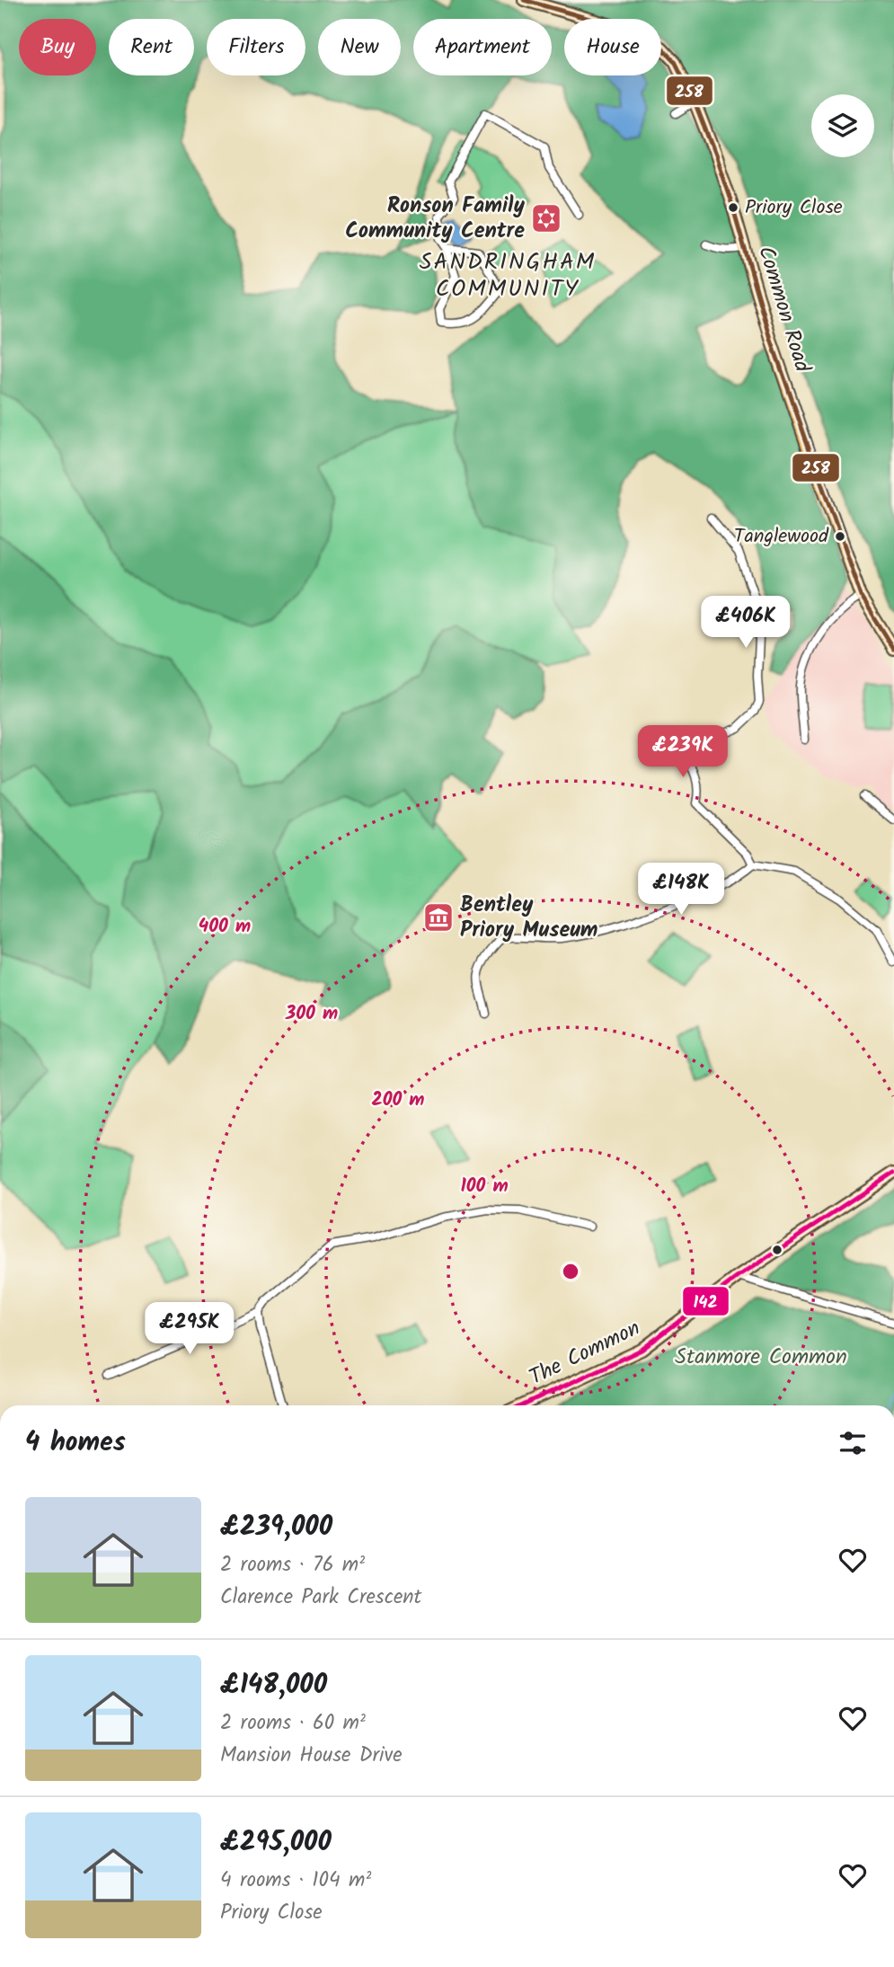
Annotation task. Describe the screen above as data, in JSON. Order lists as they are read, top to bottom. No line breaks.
{"streets":{"main road":["Common Road","The Common"]},"districts":["SANDRINGHAM COMMUNITY"],"parks":["Stanmore Common"],"places":{"other":["Priory Close","Tanglewood"],"synagogue":["Ronson Family Community Centre"],"museum":["Bentley Priory Museum"]},"lines":["transit line 258","transit line 142"],"page":{"chip":["Buy","Rent","Filters","New","Apartment","House"],"price":["£406K","£239K","£148K","£295K"],"heading":"4 homes","list":[{"name":"£239,000","note":"2 rooms · 76 m² · Clarence Park Crescent"},{"name":"£148,000","note":"2 rooms · 60 m² · Mansion House Drive"},{"name":"£295,000","note":"4 rooms · 104 m² · Priory Close"}]},"rings":["400 m","300 m","200 m","100 m"]}
